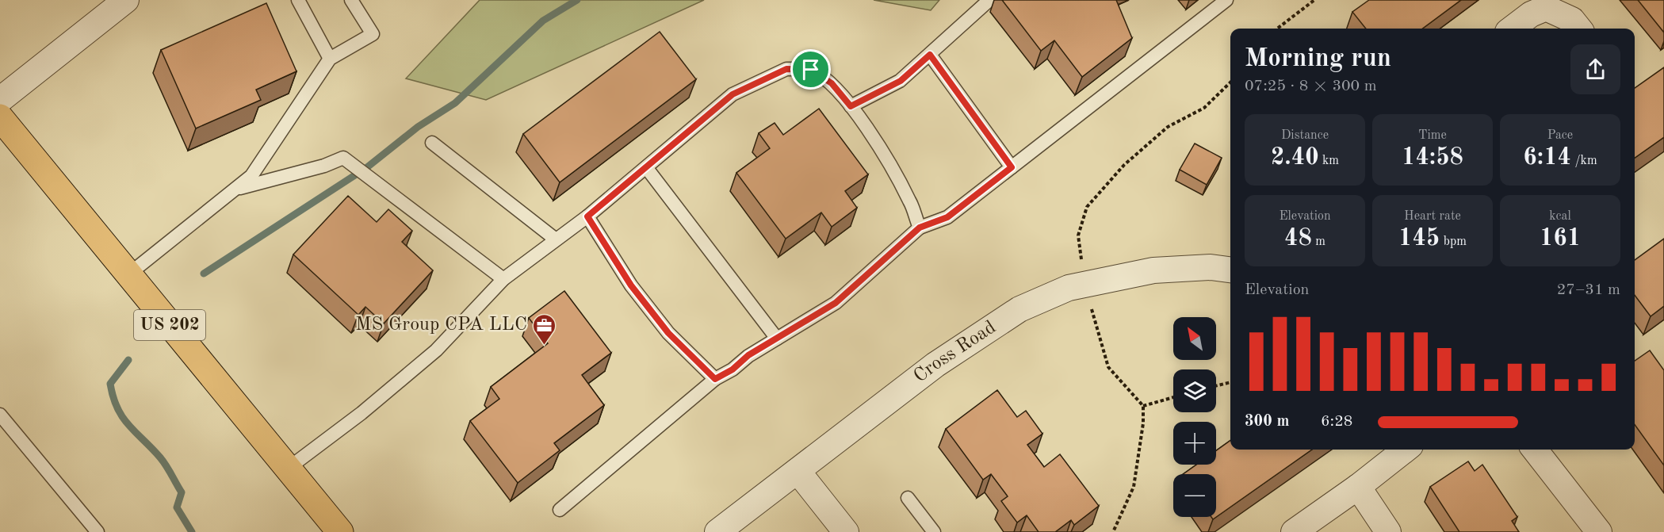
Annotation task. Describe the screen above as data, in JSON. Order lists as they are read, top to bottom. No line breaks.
{"streets":{"highway":["US 202"],"street":["Cross Road"]},"places":{"office":["MS Group CPA LLC"]},"north":"top left","page":{"heading":["Morning run","07:25 · 8 × 300 m"],"stats":[["Distance","2.40 km"],["Time","14:58"],["Pace","6:14 /km"],["Elevation","48 m"],["Heart rate","145 bpm"],["kcal","161"]],"chart":["Elevation","27–31 m"],"map_buttons":["+","−"],"list":[{"name":"300 m","note":"6:28"}]}}
